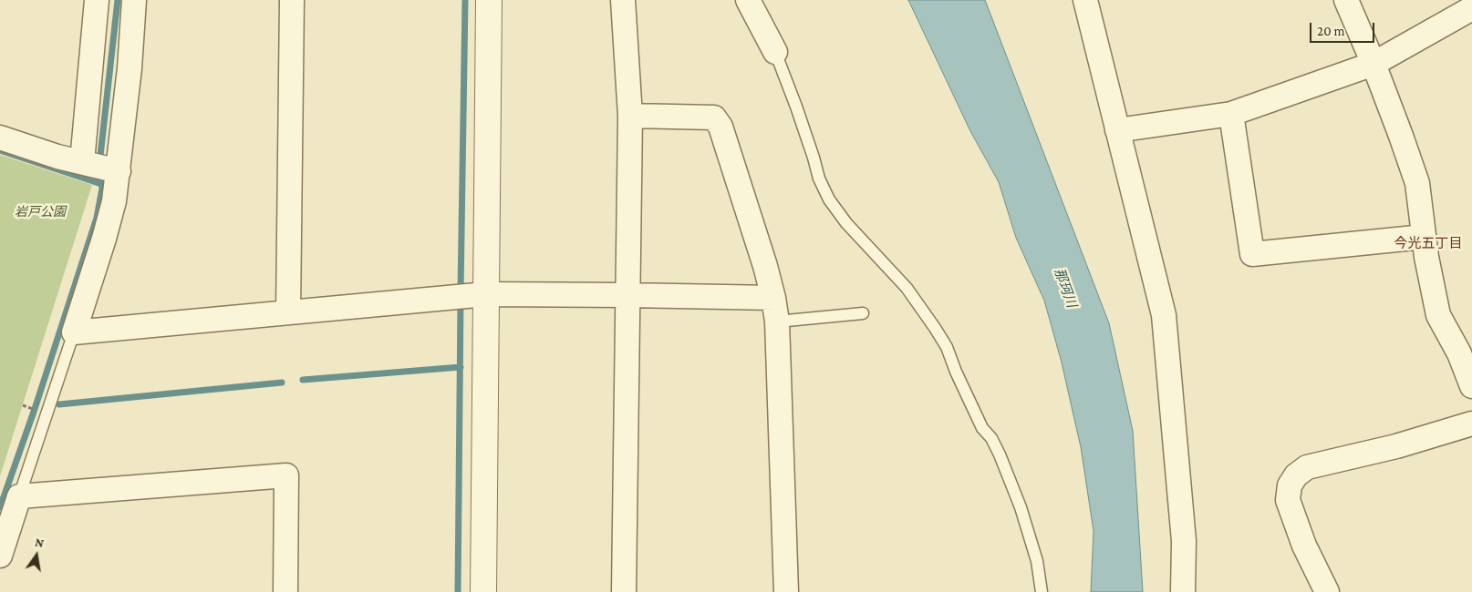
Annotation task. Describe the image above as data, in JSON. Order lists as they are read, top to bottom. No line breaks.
{"districts":["今光五丁目"],"water":["那珂川"],"parks":["岩戸公園"],"scale_bar":"20 m","north":"top"}
